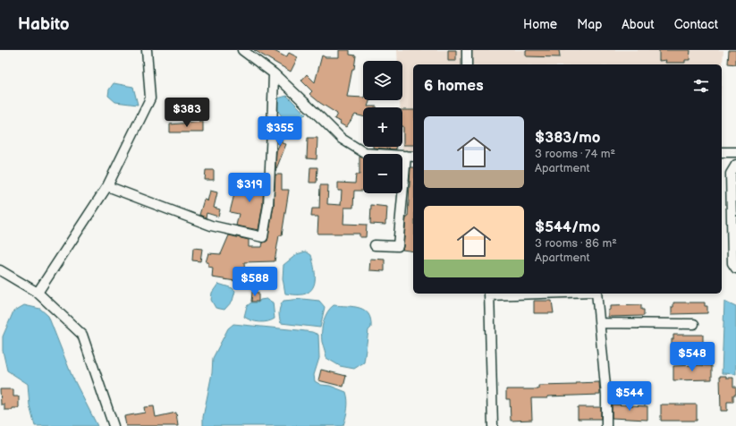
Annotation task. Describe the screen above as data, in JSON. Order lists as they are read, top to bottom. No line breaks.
{"page":{"header":"Habito","nav":["Home","Map","About","Contact"],"map_buttons":["+","−"],"heading":"6 homes","price":["$383","$355","$319","$588","$548","$544"],"list":[{"name":"$383/mo","note":"3 rooms · 74 m² · Apartment"},{"name":"$544/mo","note":"3 rooms · 86 m² · Apartment"}]}}
